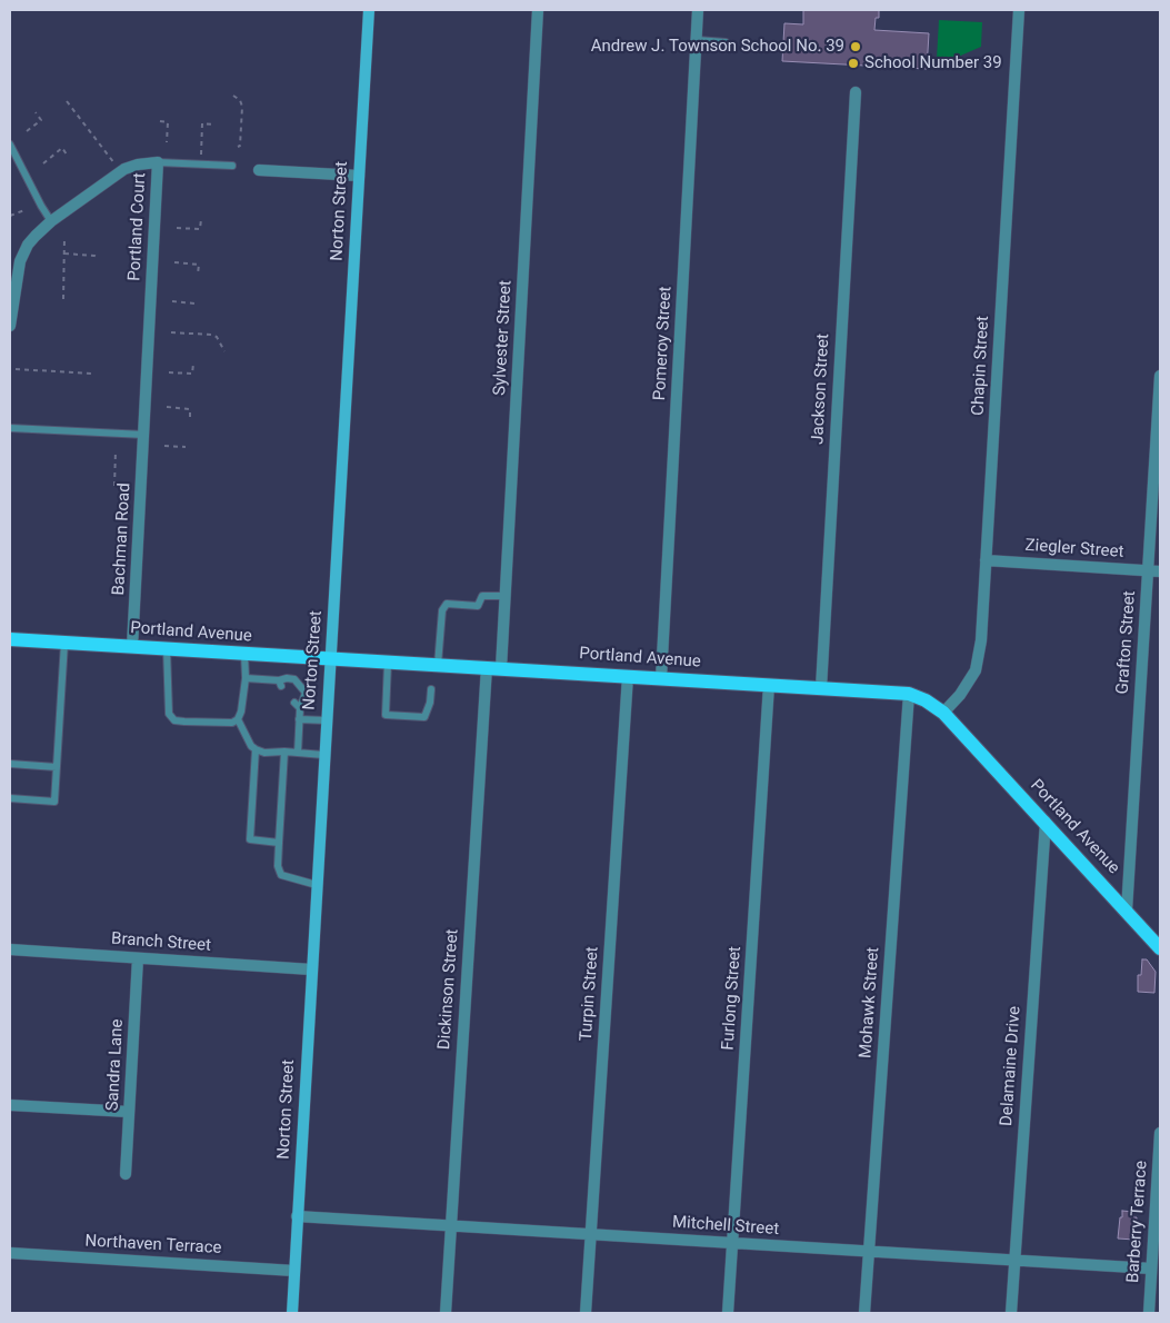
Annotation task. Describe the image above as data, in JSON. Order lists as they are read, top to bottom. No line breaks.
{"streets":{"main road":["Norton Street","Portland Avenue"],"street":["Portland Court","Sylvester Street","Pomeroy Street","Chapin Street","Jackson Street","Bachman Road","Ziegler Street","Grafton Street","Branch Street","Dickinson Street","Turpin Street","Furlong Street","Mohawk Street","Sandra Lane","Delamaine Drive","Barberry Terrace","Mitchell Street","Northaven Terrace"]},"crossings":[["Norton Street","Portland Avenue"],["Norton Street","Branch Street"],["Norton Street","Mitchell Street"],["Norton Street","Northaven Terrace"],["Portland Court","Bachman Road"],["Sylvester Street","Portland Avenue"],["Pomeroy Street","Portland Avenue"],["Chapin Street","Ziegler Street"],["Chapin Street","Portland Avenue"],["Jackson Street","Portland Avenue"],["Bachman Road","Portland Avenue"],["Ziegler Street","Grafton Street"],["Portland Avenue","Grafton Street"],["Portland Avenue","Dickinson Street"],["Portland Avenue","Turpin Street"],["Portland Avenue","Furlong Street"],["Portland Avenue","Mohawk Street"],["Portland Avenue","Delamaine Drive"],["Branch Street","Sandra Lane"],["Dickinson Street","Mitchell Street"],["Turpin Street","Mitchell Street"],["Furlong Street","Mitchell Street"],["Mohawk Street","Mitchell Street"],["Delamaine Drive","Mitchell Street"],["Barberry Terrace","Mitchell Street"]],"places":["Andrew J. Townson School No. 39","School Number 39"]}
